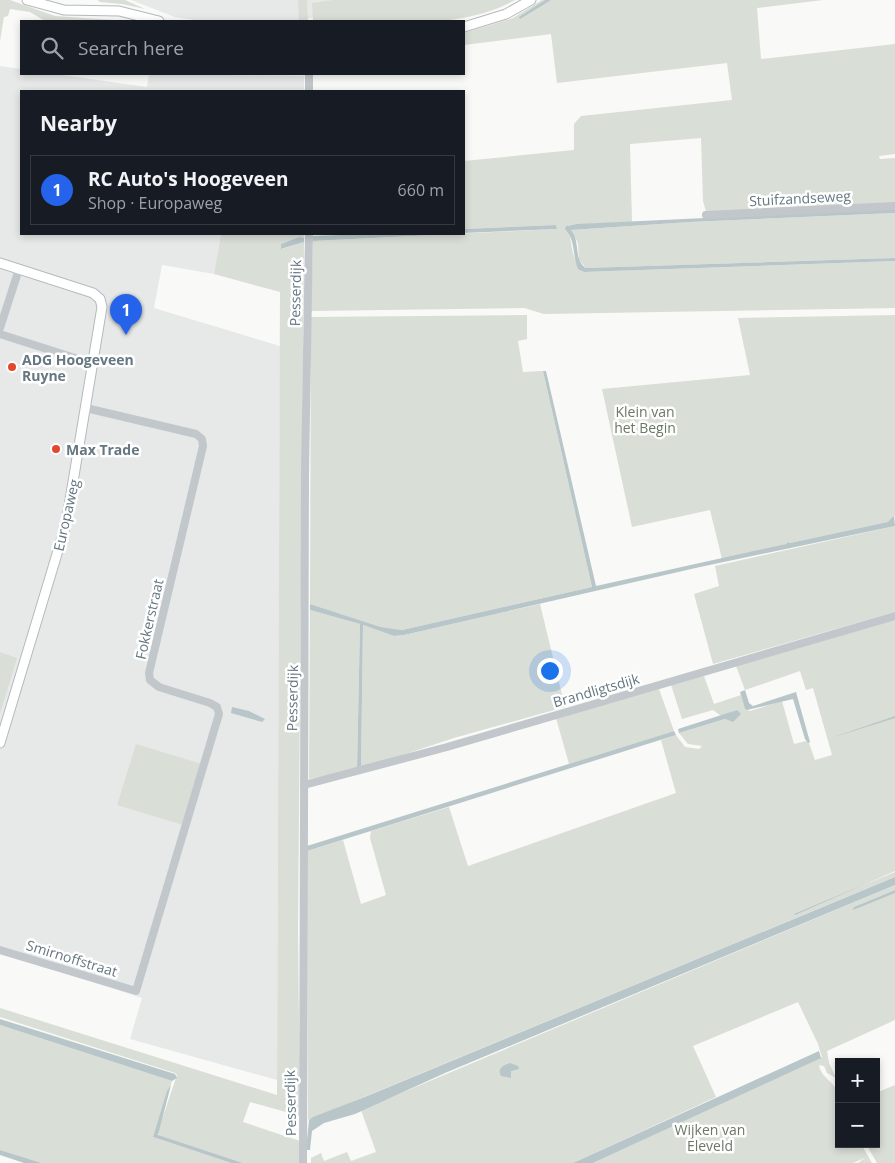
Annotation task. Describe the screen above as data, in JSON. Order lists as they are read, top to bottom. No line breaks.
{"streets":{"main road":["Europaweg"],"street":["Stuifzandseweg","Pesserdijk","Fokkerstraat","Brandligtsdijk","Smirnoffstraat"]},"crossings":[["Pesserdijk","Brandligtsdijk"],["Europaweg","Fokkerstraat"],["Fokkerstraat","Smirnoffstraat"]],"parks":["Klein van het Begin","Wijken van Eleveld"],"places":["ADG Hoogeveen Ruyne","Max Trade"],"page":{"search":"Search here","heading":"Nearby","list":[{"mark":"1","name":"RC Auto's Hoogeveen","note":"Shop · Europaweg","value":"660 m"}],"pins":"1","map_buttons":["+","−"]}}
